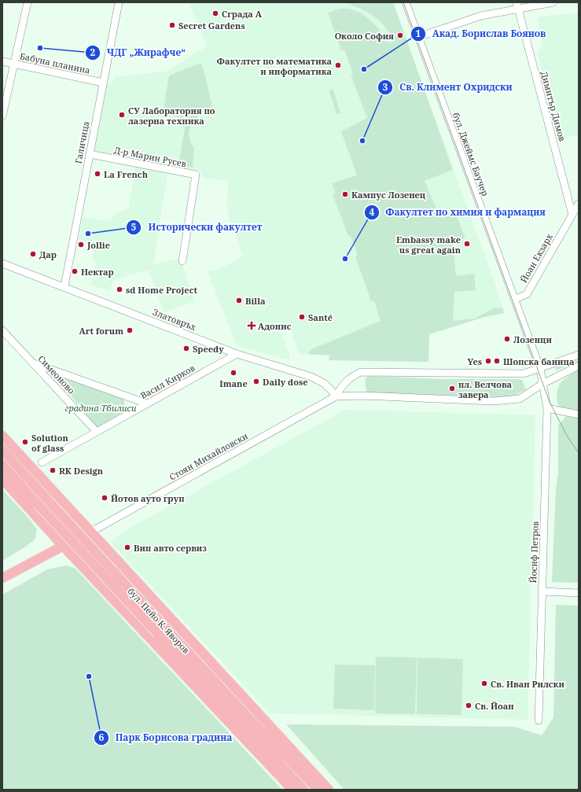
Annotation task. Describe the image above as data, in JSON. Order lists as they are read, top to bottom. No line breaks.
{"streets":{"main road":["бул. Пейо К. Яворов"],"street":["Бабуна планина","Димитър Димов","Галичица","бул. Джеймс Баучер","Д-р Марин Русев","Йоан Екзарх","Златовръх","Симеоново","Васил Кирков","Стоян Михайловски","Йосиф Петров"]},"crossings":[["Бабуна планина","Галичица"],["Димитър Димов","Йоан Екзарх"],["Галичица","Д-р Марин Русев"],["Галичица","Златовръх"],["бул. Джеймс Баучер","Йоан Екзарх"],["бул. Джеймс Баучер","Йосиф Петров"],["Златовръх","Васил Кирков"],["Златовръх","Стоян Михайловски"],["Симеоново","Васил Кирков"]],"parks":["градина Тбилиси"],"places":{"other":["Сграда А","Secret Gardens","Около София","ЧДГ „Жирафче“","Факултет по математика и информатика","Акад. Борислав Боянов","СУ Лаборатория по лазерна техника","Св. Климент Охридски","La French","Кампус Лозенец","Исторически факултет","Embassy make us great again","Jollie","Дар","Факултет по химия и фармация","Нектар","sd Home Project","Billa","Santé","Art forum","Лозенци","Speedy","Yes","Шопска баница","Imane","Daily dose","пл. Велчова завера","Solution of glass","RK Design","Йотов ауто груп","Вип авто сервиз","Парк Борисова градина","Св. Иван Рилски","Св. Йоан"],"health":["Адонис"]}}
